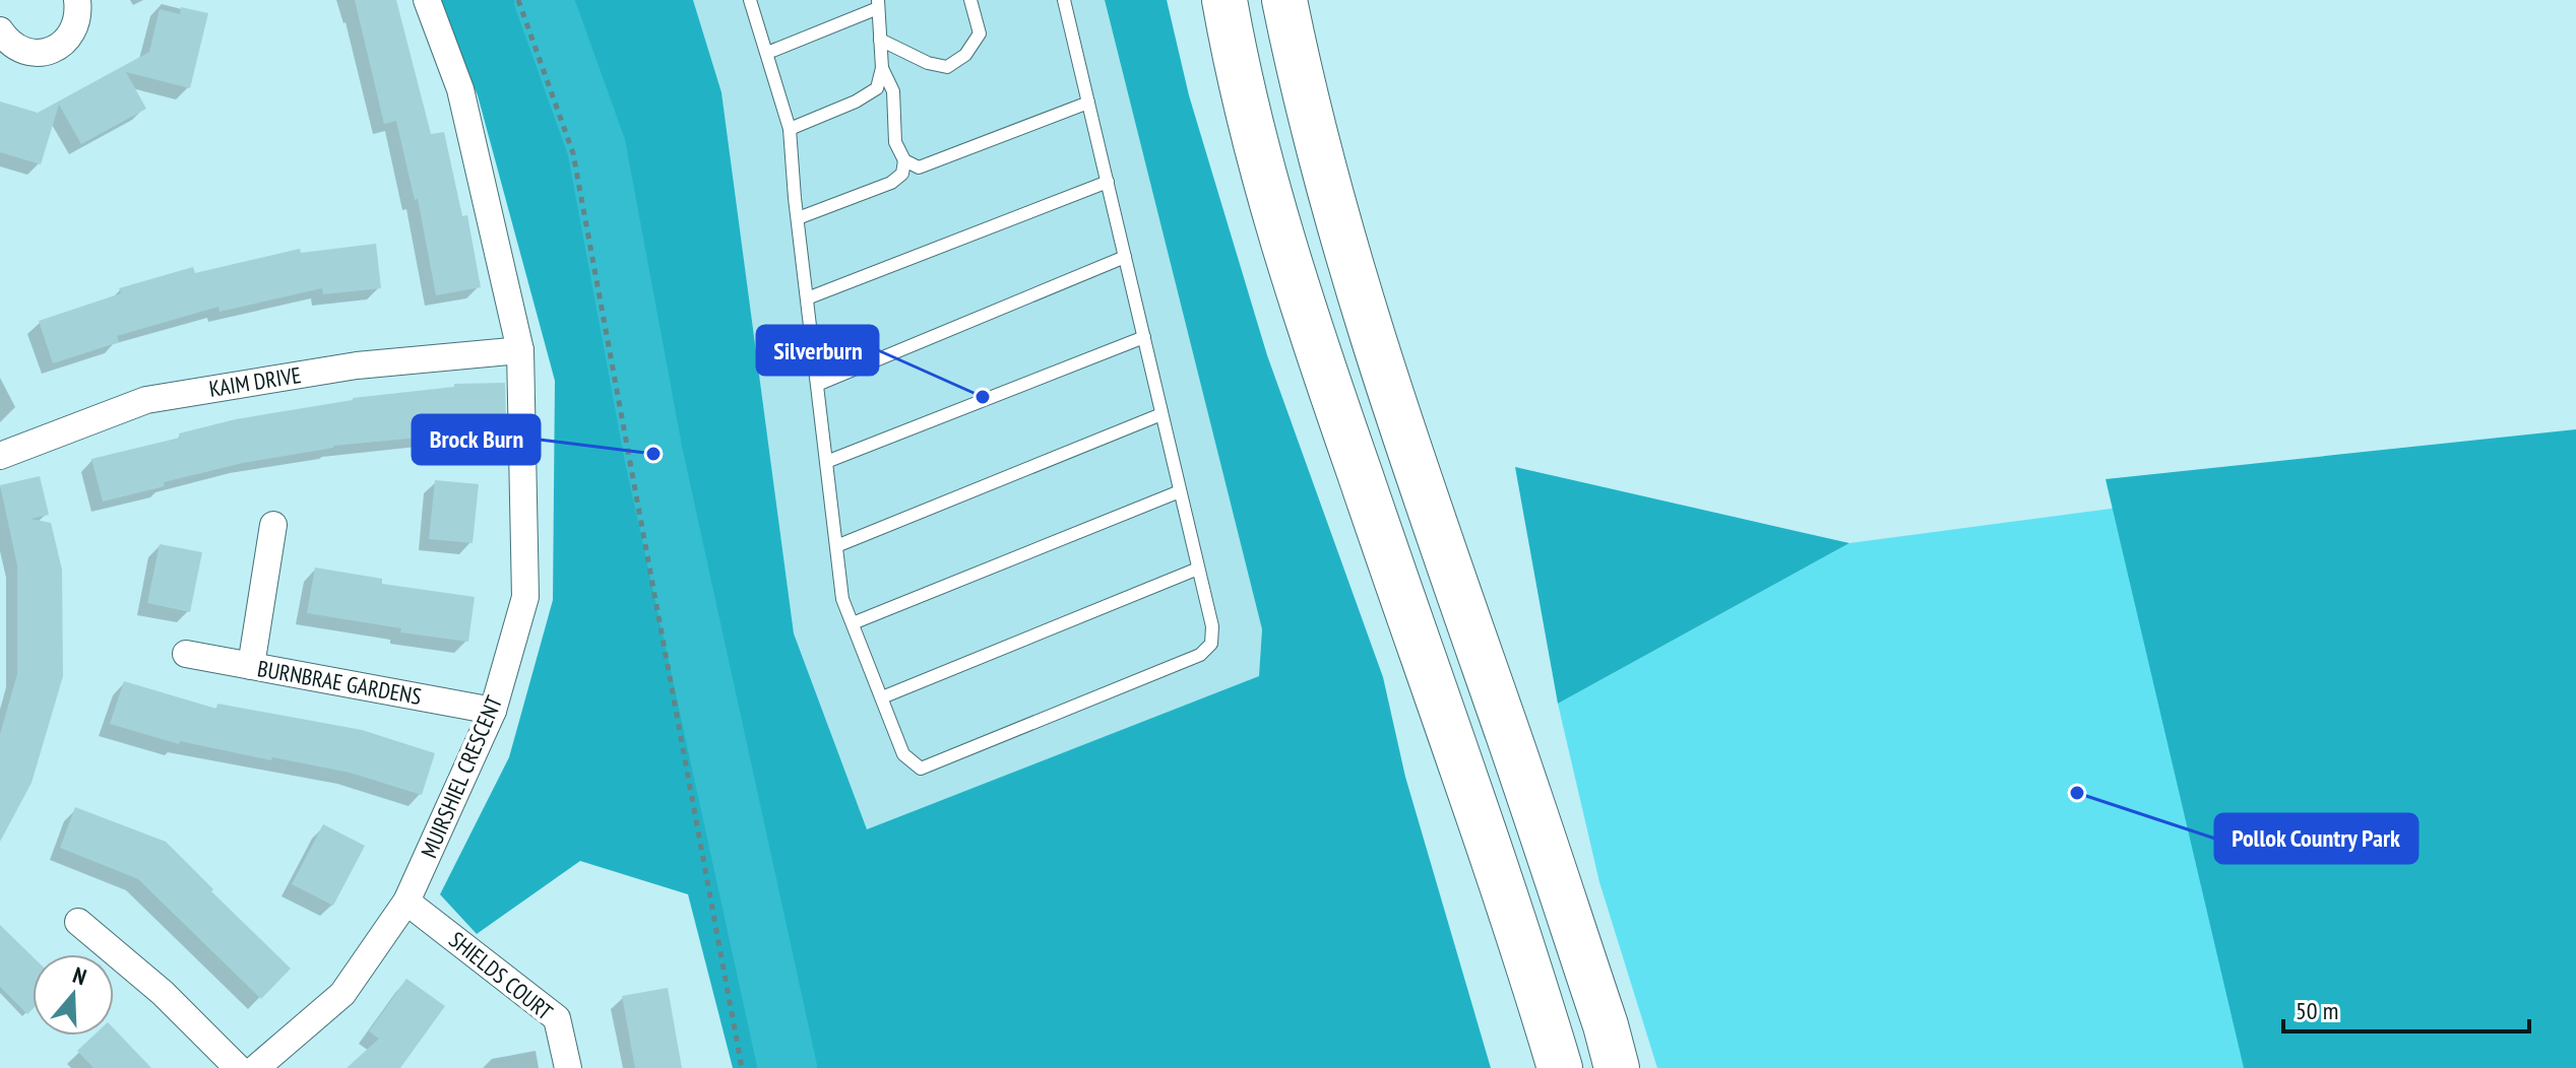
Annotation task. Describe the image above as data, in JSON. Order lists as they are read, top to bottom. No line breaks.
{"streets":{"street":["KAIM DRIVE","BURNBRAE GARDENS","MUIRSHIEL CRESCENT","SHIELDS COURT"]},"crossings":[["KAIM DRIVE","MUIRSHIEL CRESCENT"],["BURNBRAE GARDENS","MUIRSHIEL CRESCENT"],["MUIRSHIEL CRESCENT","SHIELDS COURT"]],"places":["Silverburn","Brock Burn","Pollok Country Park"],"scale_bar":"50 m","north":"top"}
